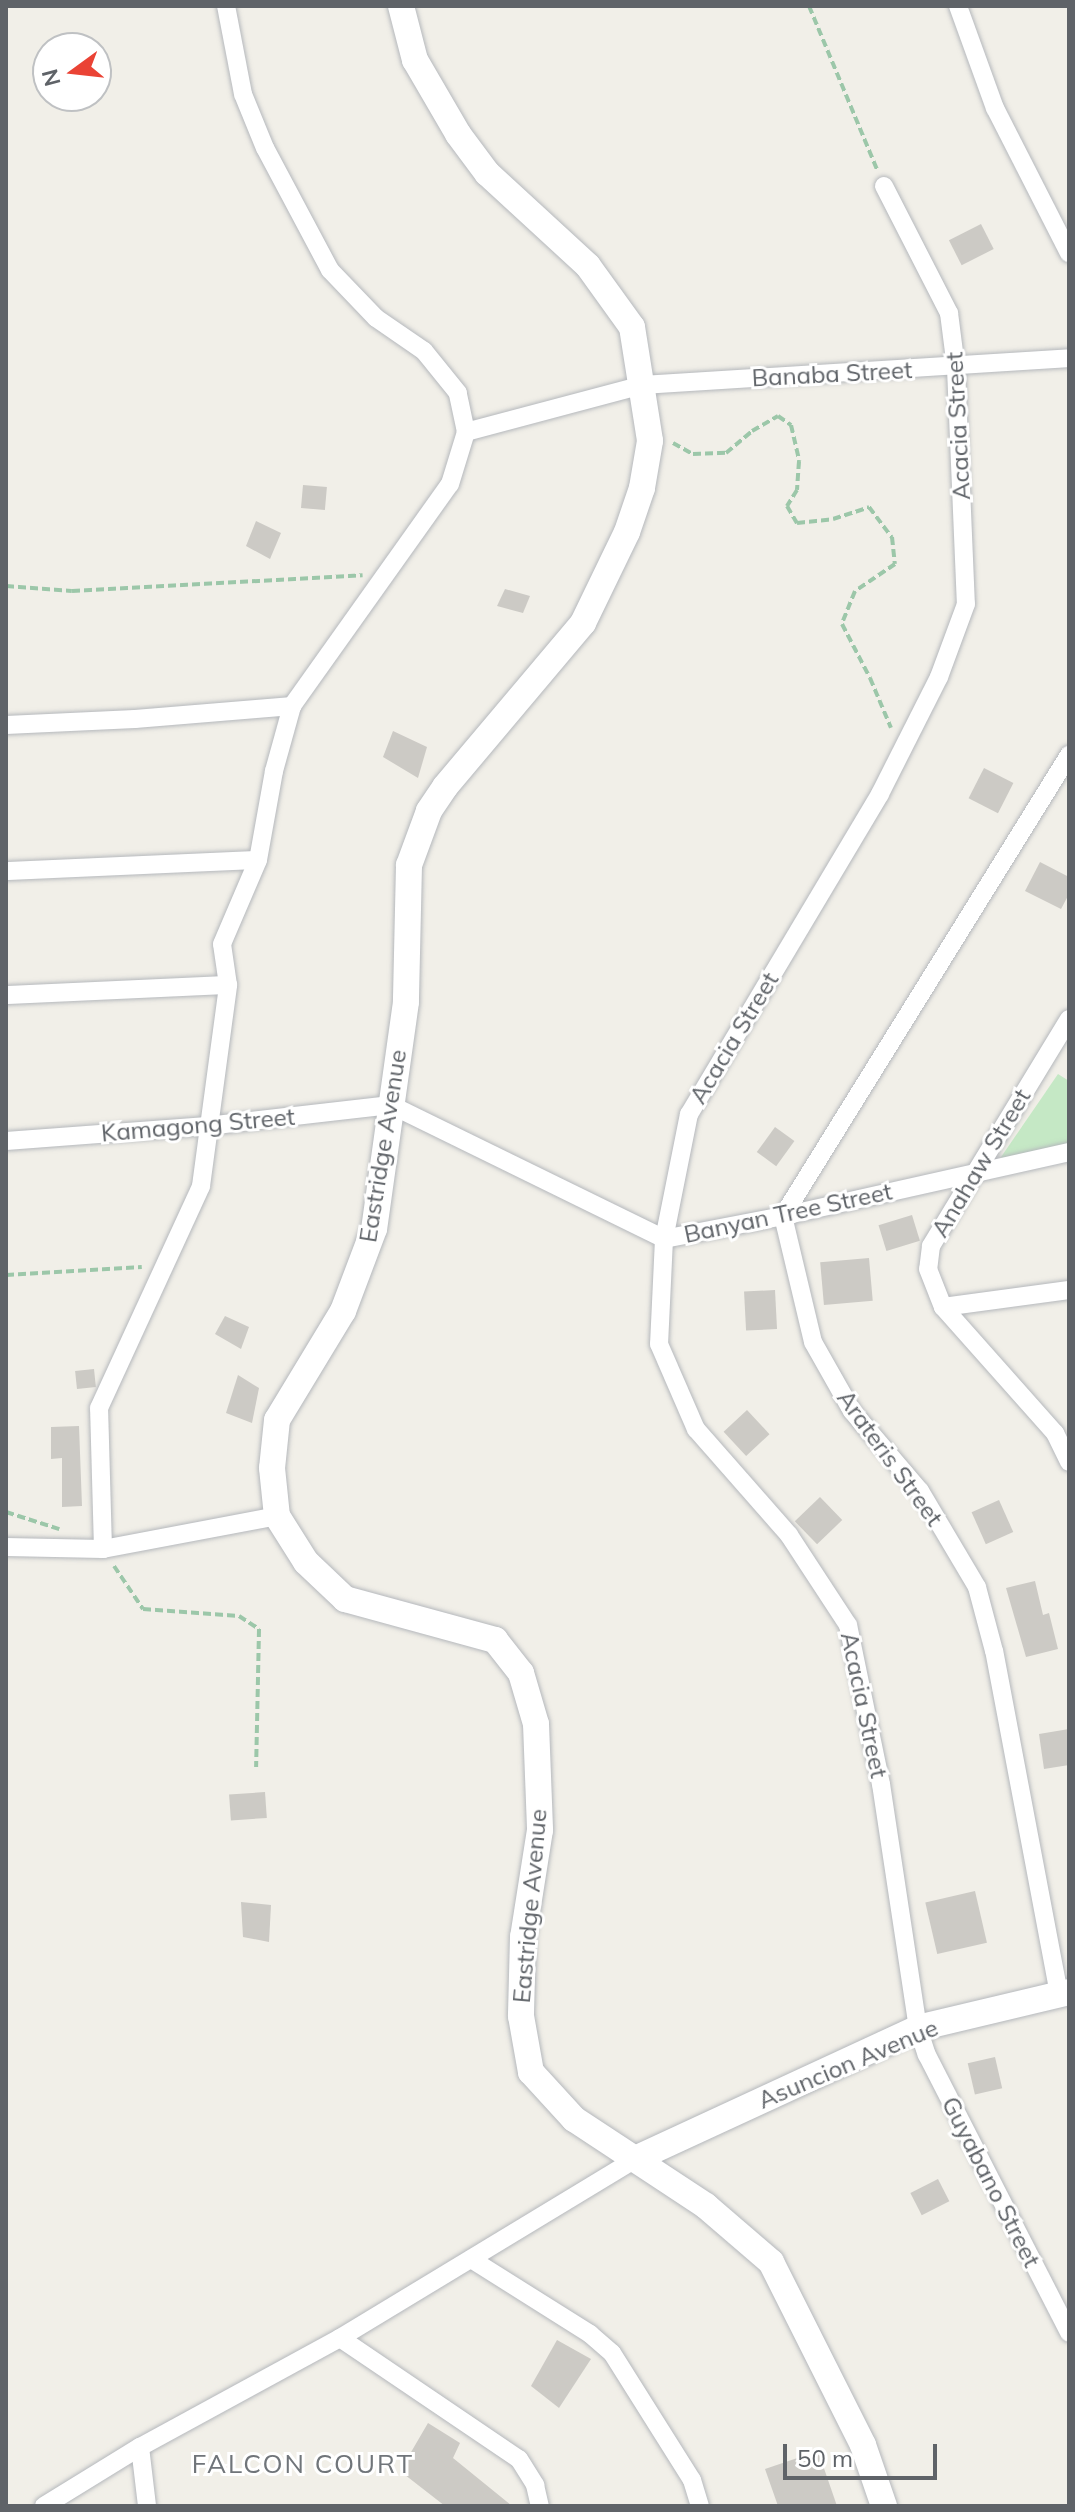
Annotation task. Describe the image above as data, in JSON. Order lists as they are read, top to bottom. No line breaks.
{"streets":{"street":["Banaba Street","Acacia Street","Kamagong Street","Eastridge Avenue","Anahaw Street","Banyan Tree Street","Arateris Street","Asuncion Avenue","Guyabano Street"]},"crossings":[["Banaba Street","Acacia Street"],["Banaba Street","Eastridge Avenue"],["Acacia Street","Banyan Tree Street"],["Acacia Street","Asuncion Avenue"],["Acacia Street","Guyabano Street"],["Kamagong Street","Eastridge Avenue"],["Kamagong Street","Banyan Tree Street"],["Eastridge Avenue","Banyan Tree Street"],["Eastridge Avenue","Asuncion Avenue"],["Anahaw Street","Banyan Tree Street"],["Banyan Tree Street","Arateris Street"],["Arateris Street","Asuncion Avenue"],["Asuncion Avenue","Guyabano Street"]],"districts":["FALCON COURT"],"scale_bar":"50 m","north":"left"}
